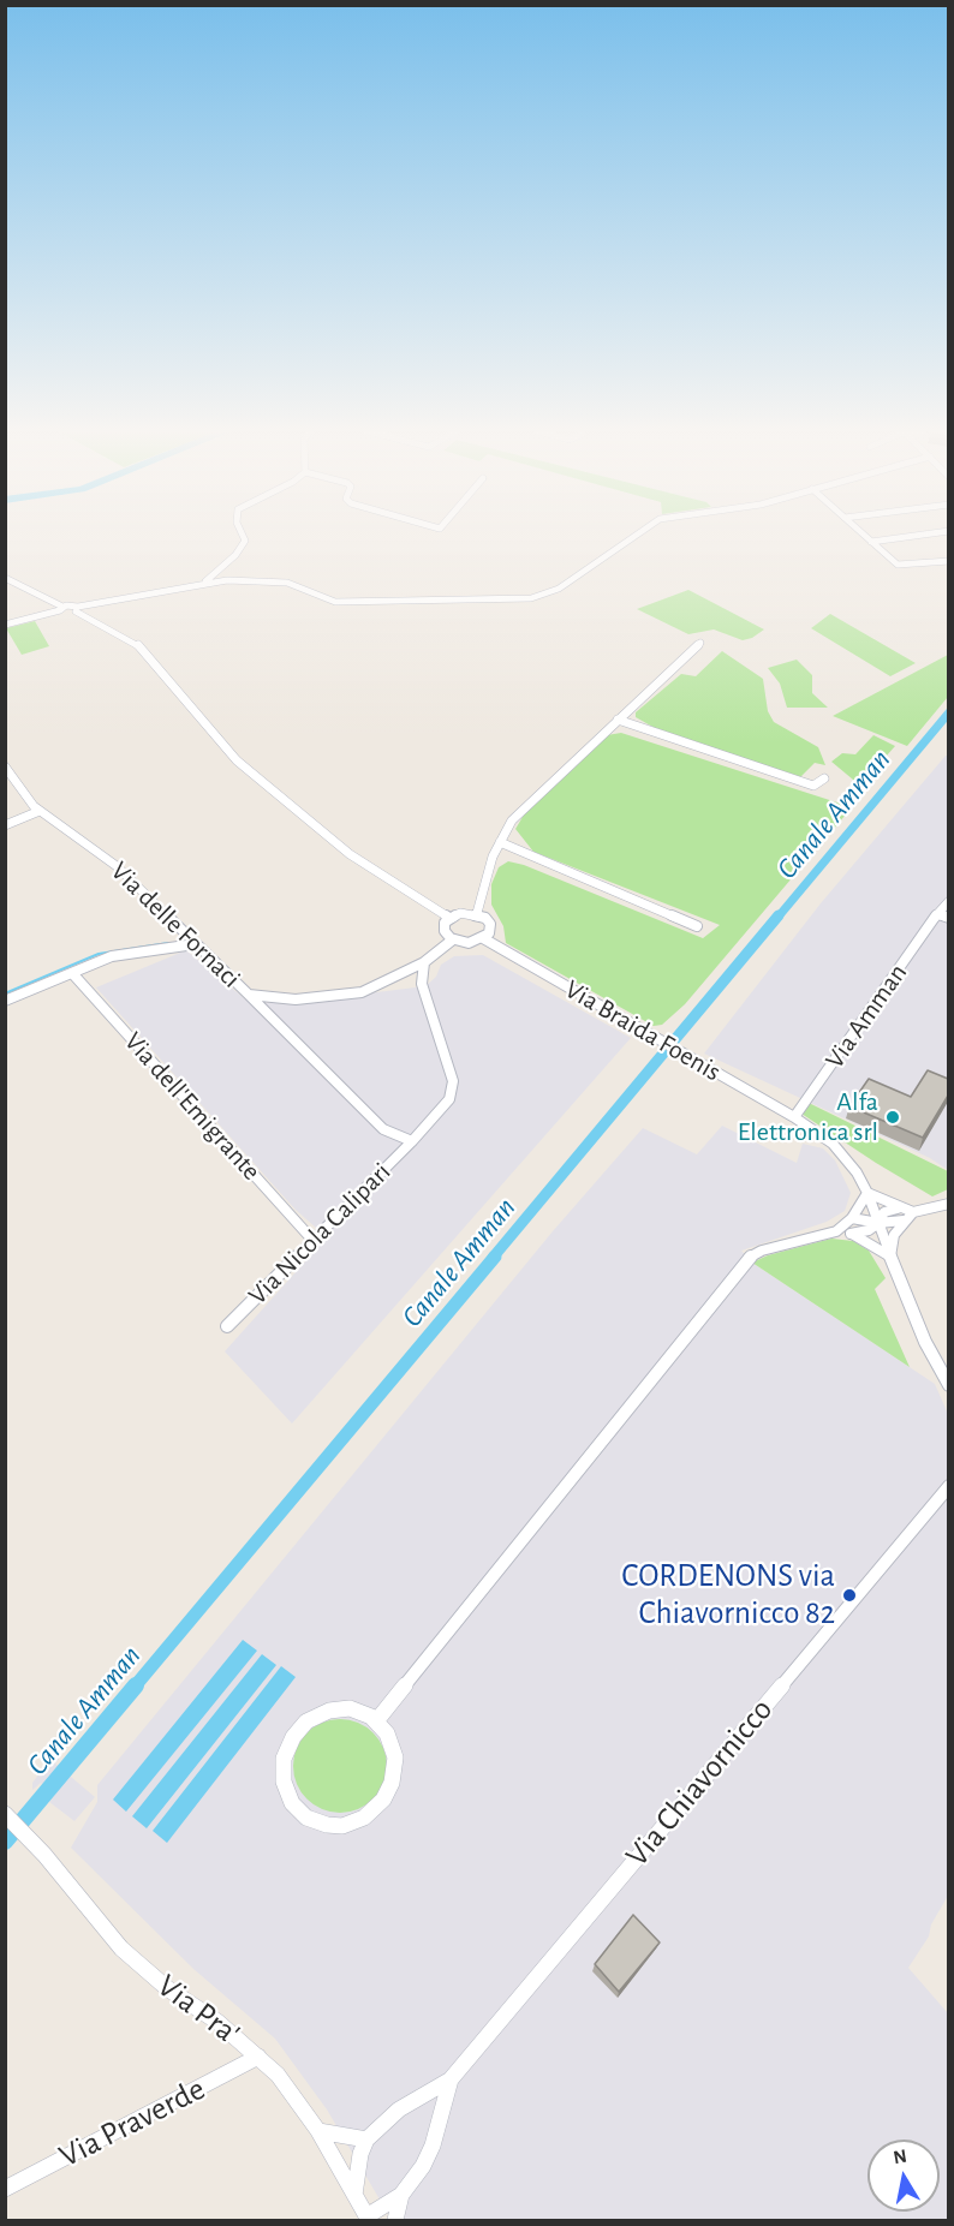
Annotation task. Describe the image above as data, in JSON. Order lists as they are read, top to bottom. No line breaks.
{"streets":{"street":["Via delle Fornaci","Via Amman","Via Braida Foenis","Via dell'Emigrante","Via Nicola Calipari","Via Chiavornicco","Via Pra'","Via Praverde"]},"crossings":[["Via delle Fornaci","Via Braida Foenis"],["Via delle Fornaci","Via Nicola Calipari"],["Via Amman","Via Braida Foenis"],["Via dell'Emigrante","Via Nicola Calipari"],["Via Pra'","Via Praverde"]],"water":["Canale Amman"],"places":["Alfa Elettronica srl","CORDENONS via Chiavornicco 82"],"north":"top"}
